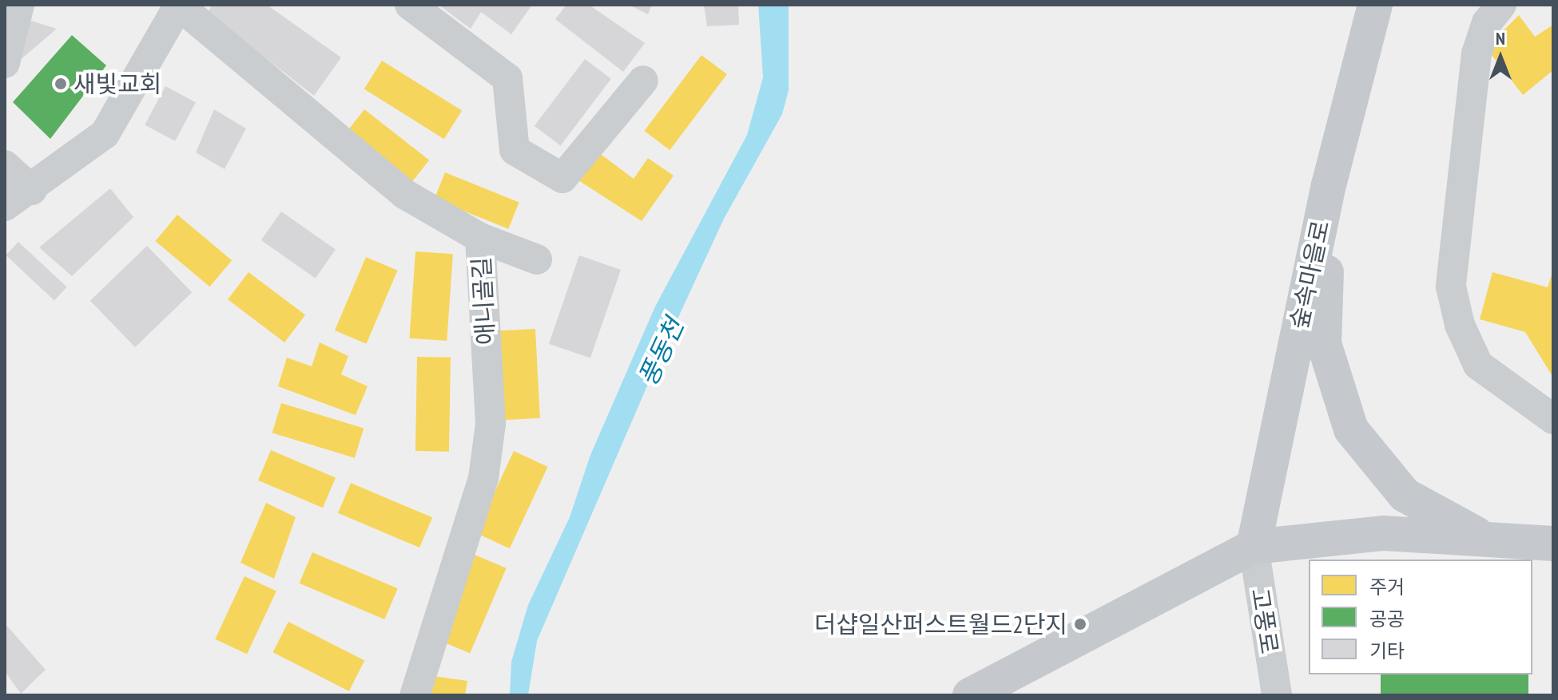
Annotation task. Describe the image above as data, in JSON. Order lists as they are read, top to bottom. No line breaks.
{"streets":{"main road":["숲속마을로"],"street":["애니골길","고풍로"]},"crossings":[["숲속마을로","고풍로"]],"water":["풍동천"],"places":["새빛교회","더샵일산퍼스트월드2단지"],"legend":["주거","공공","기타"],"north":"top"}
